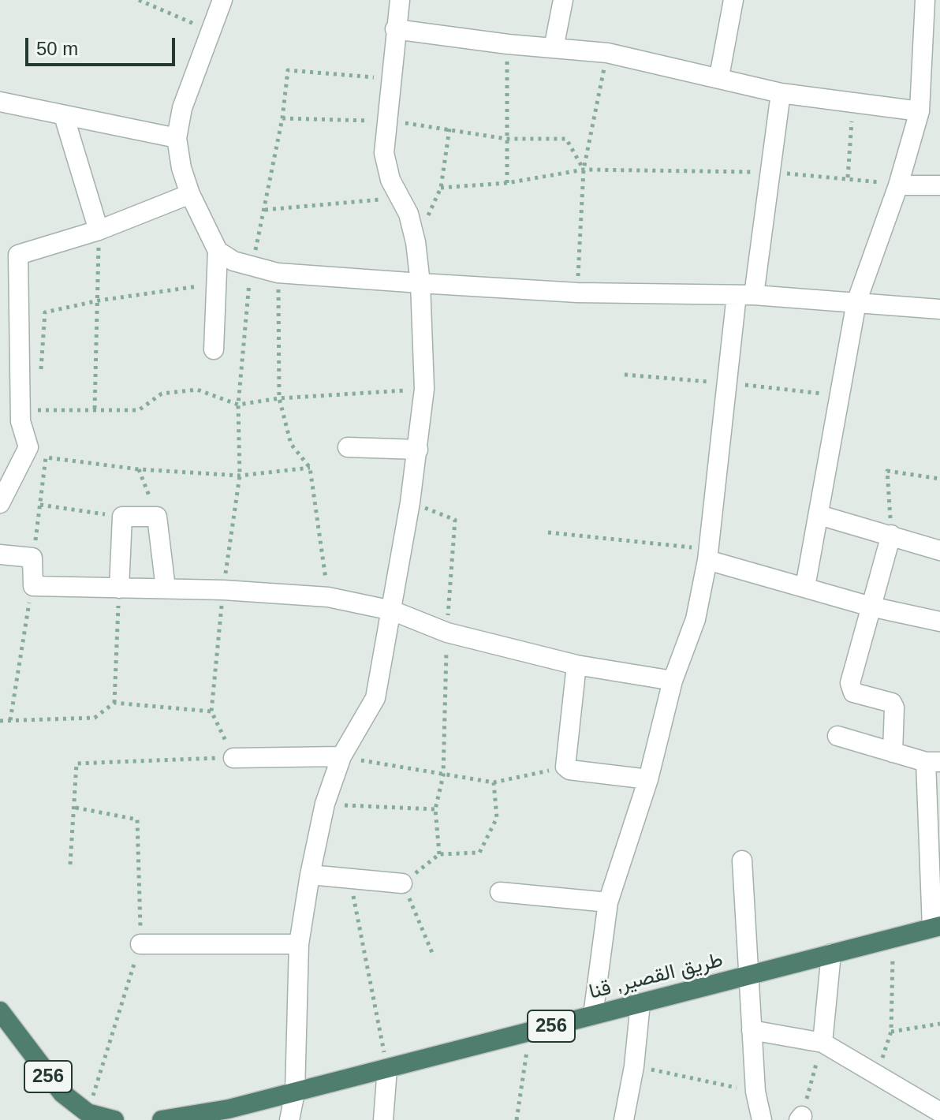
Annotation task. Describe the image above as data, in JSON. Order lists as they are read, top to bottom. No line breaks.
{"streets":{"highway":["طريق القصير, قنا","256"]},"scale_bar":"50 m"}
